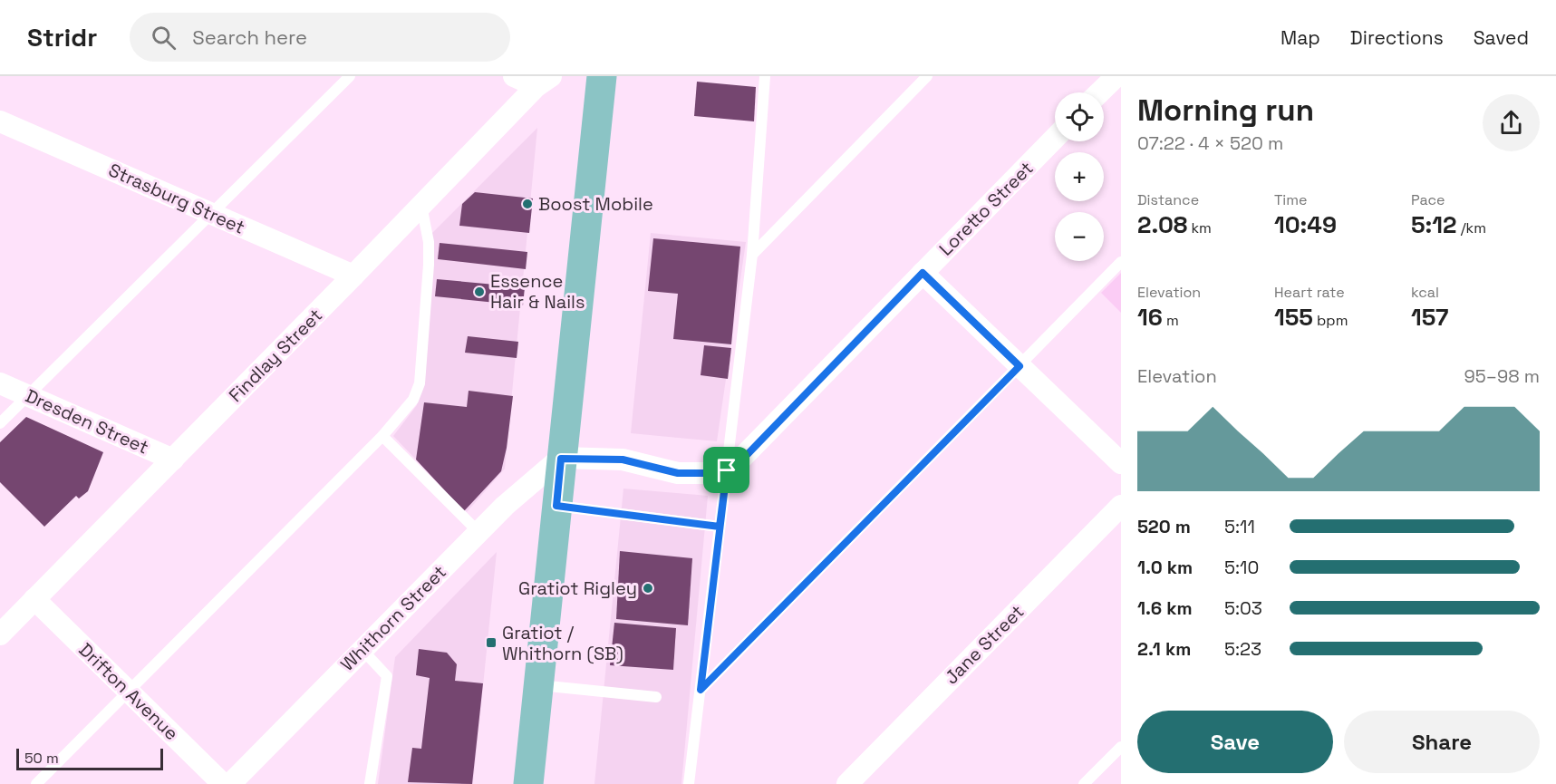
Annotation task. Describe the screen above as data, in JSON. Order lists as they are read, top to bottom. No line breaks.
{"streets":{"street":["Strasburg Street","Loretto Street","Findlay Street","Dresden Street","Whithorn Street","Jane Street","Drifton Avenue"]},"crossings":[["Strasburg Street","Findlay Street"],["Findlay Street","Dresden Street"],["Findlay Street","Drifton Avenue"]],"places":{"other":["Boost Mobile","Essence Hair & Nails","Gratiot Rigley"],"transit":["Gratiot / Whithorn (SB)"]},"scale_bar":"50 m","page":{"header":"Stridr","search":"Search here","nav":["Map","Directions","Saved"],"heading":["Morning run","07:22 · 4 × 520 m"],"map_buttons":["+","−"],"stats":[["Distance","2.08 km"],["Time","10:49"],["Pace","5:12 /km"],["Elevation","16 m"],["Heart rate","155 bpm"],["kcal","157"]],"chart":["Elevation","95–98 m"],"list":[{"name":"520 m","note":"5:11"},{"name":"1.0 km","note":"5:10"},{"name":"1.6 km","note":"5:03"},{"name":"2.1 km","note":"5:23"}],"buttons":["Save","Share"],"scale":"50 m"}}
